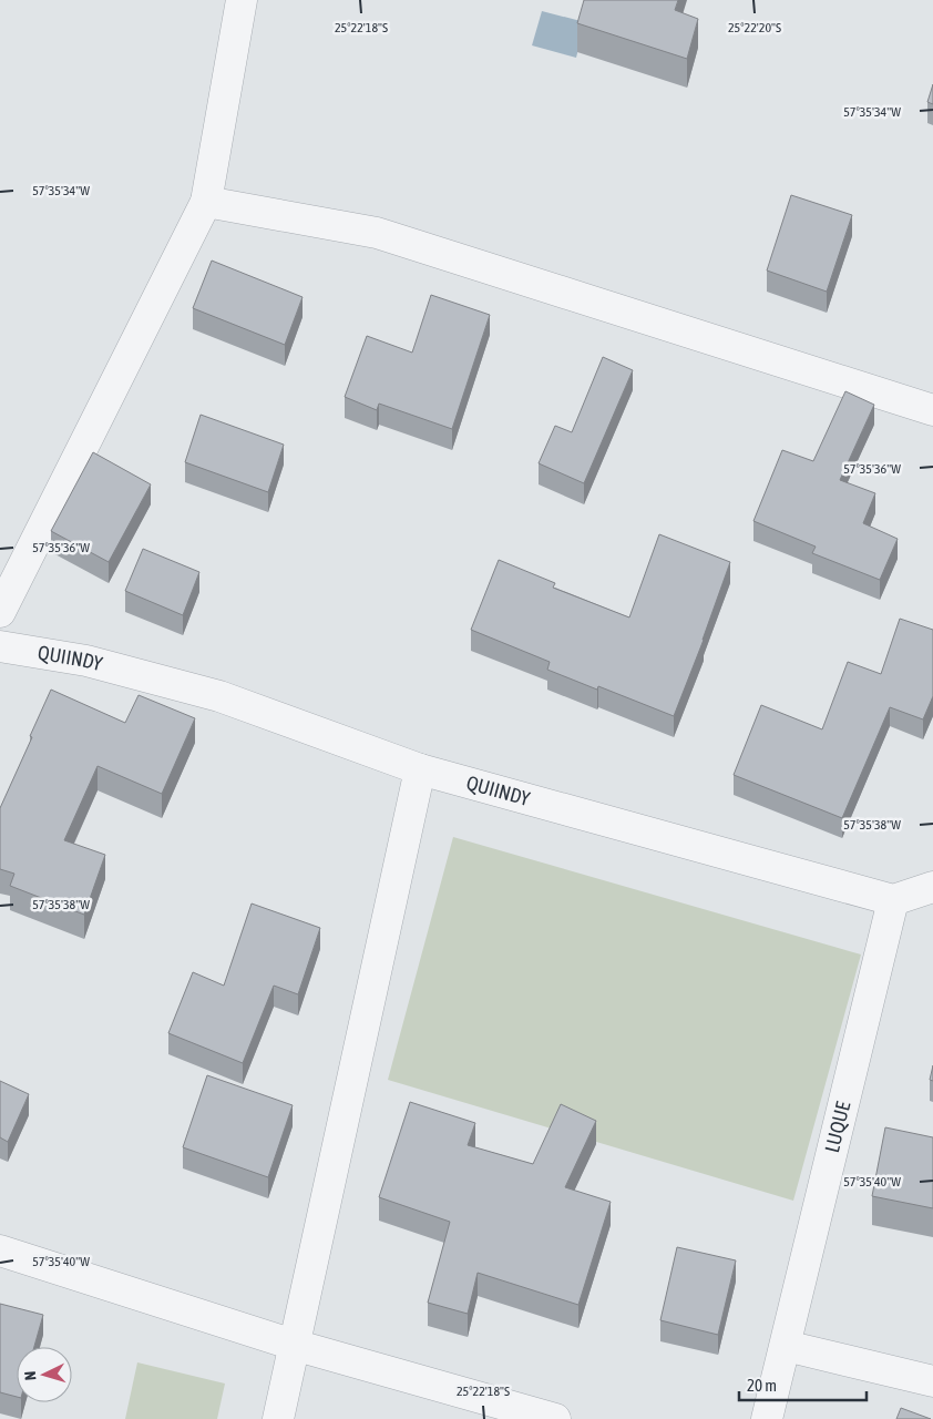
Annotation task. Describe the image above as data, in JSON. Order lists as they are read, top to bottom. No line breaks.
{"streets":{"street":["QUIINDY","LUQUE"]},"crossings":[["QUIINDY","LUQUE"]],"scale_bar":"20 m","north":"left","coordinates":["25°22'18\"S","25°22'20\"S","57°35'34\"W","57°35'36\"W","57°35'38\"W","57°35'40\"W"]}
